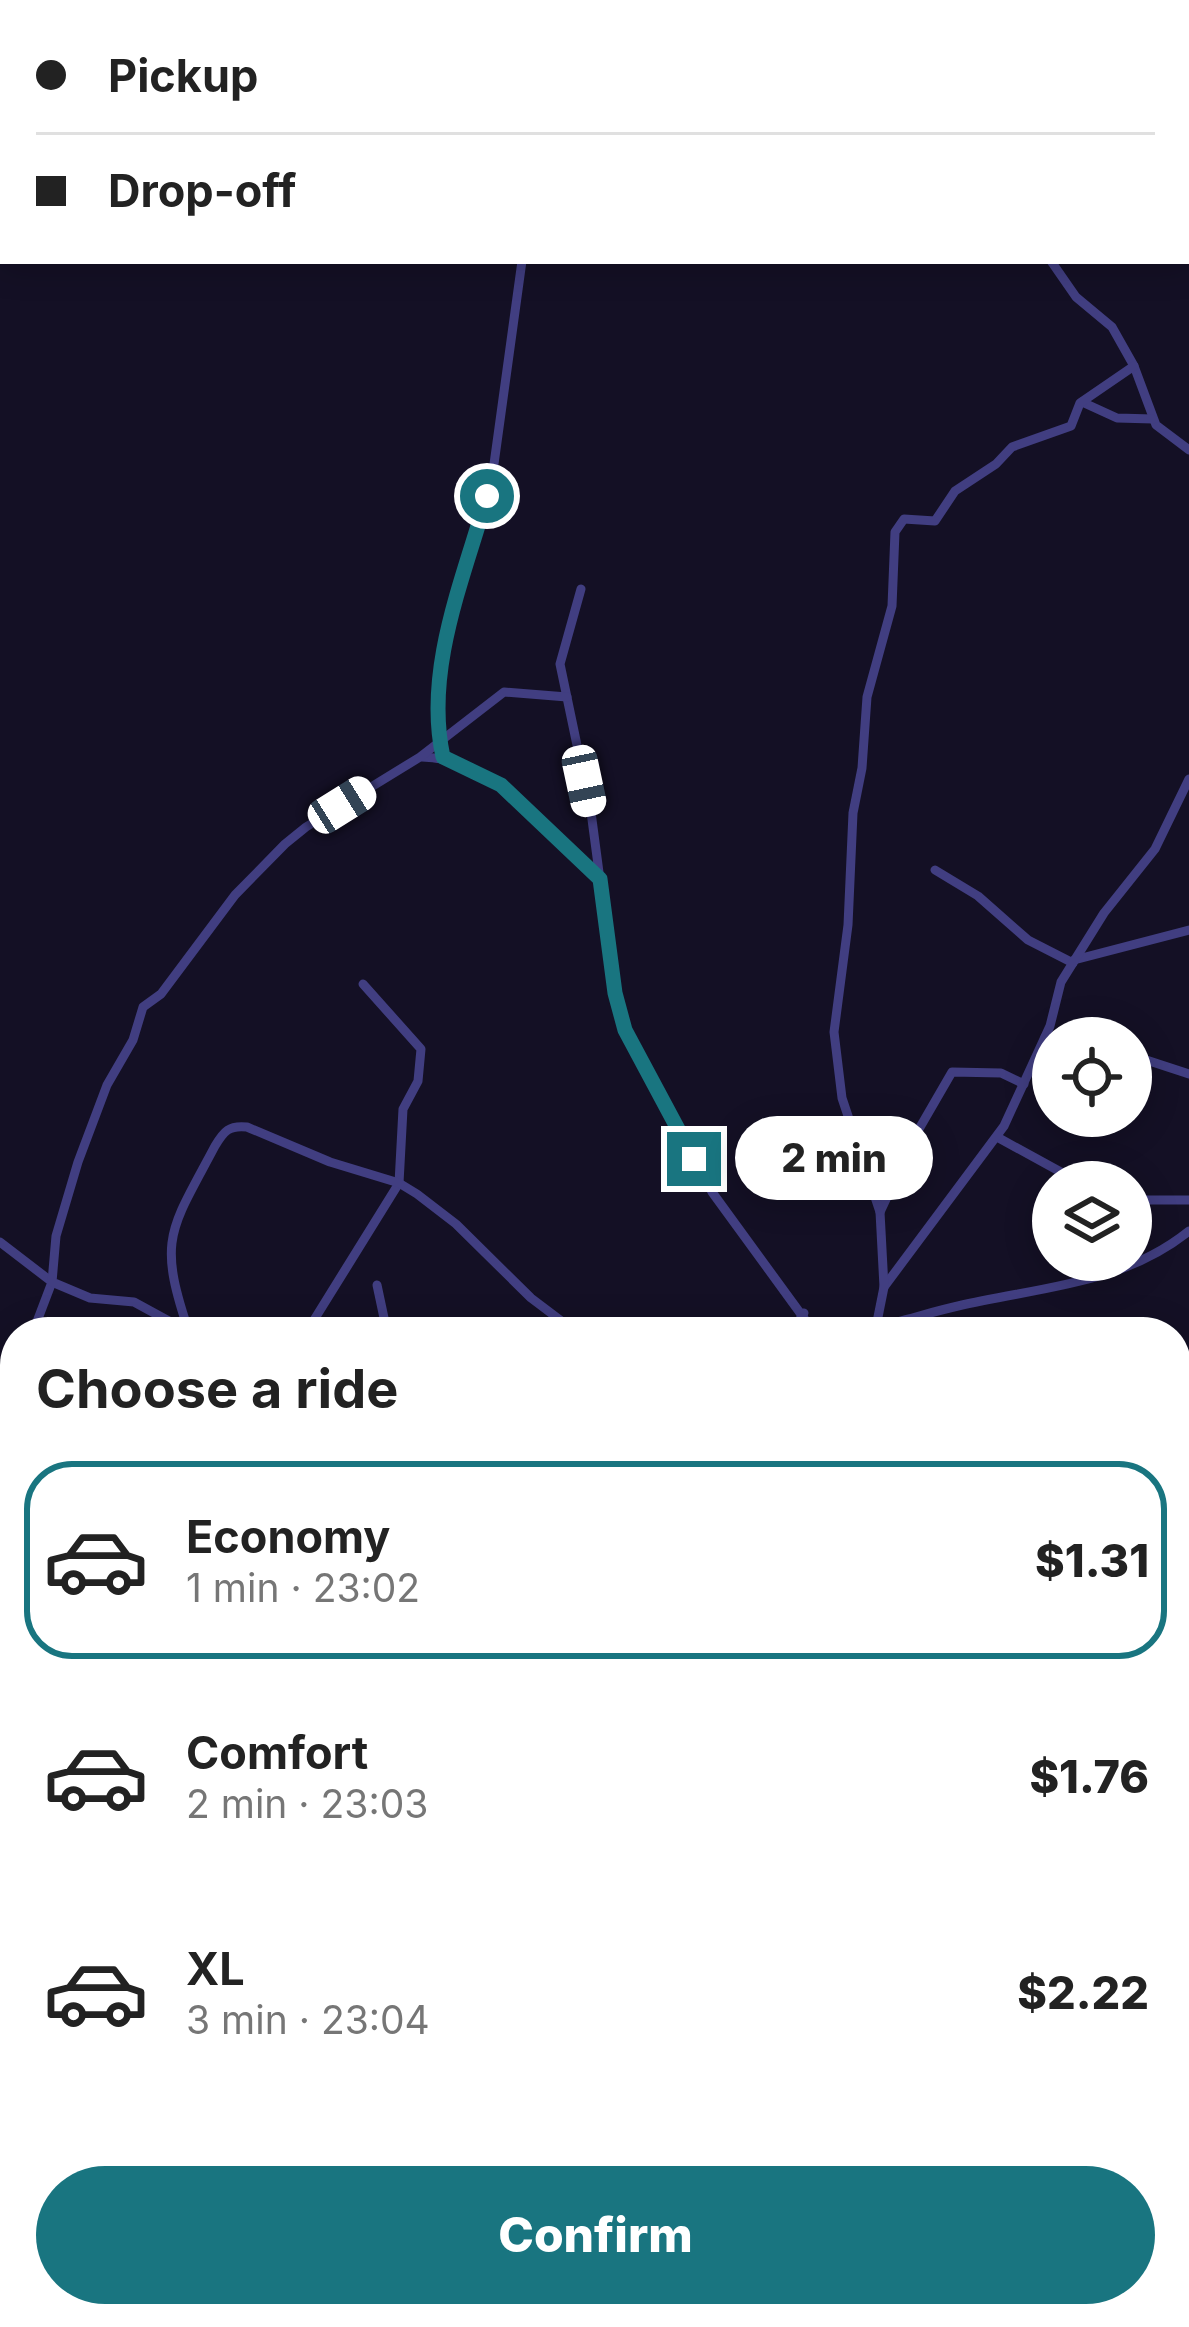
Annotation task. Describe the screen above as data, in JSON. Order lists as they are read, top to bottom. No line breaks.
{"page":{"banner":["Pickup","Drop-off"],"bubble":"2 min","heading":"Choose a ride","list":[{"name":"Economy","note":"1 min · 23:02","value":"$1.31"},{"name":"Comfort","note":"2 min · 23:03","value":"$1.76"},{"name":"XL","note":"3 min · 23:04","value":"$2.22"}],"buttons":"Confirm"}}
